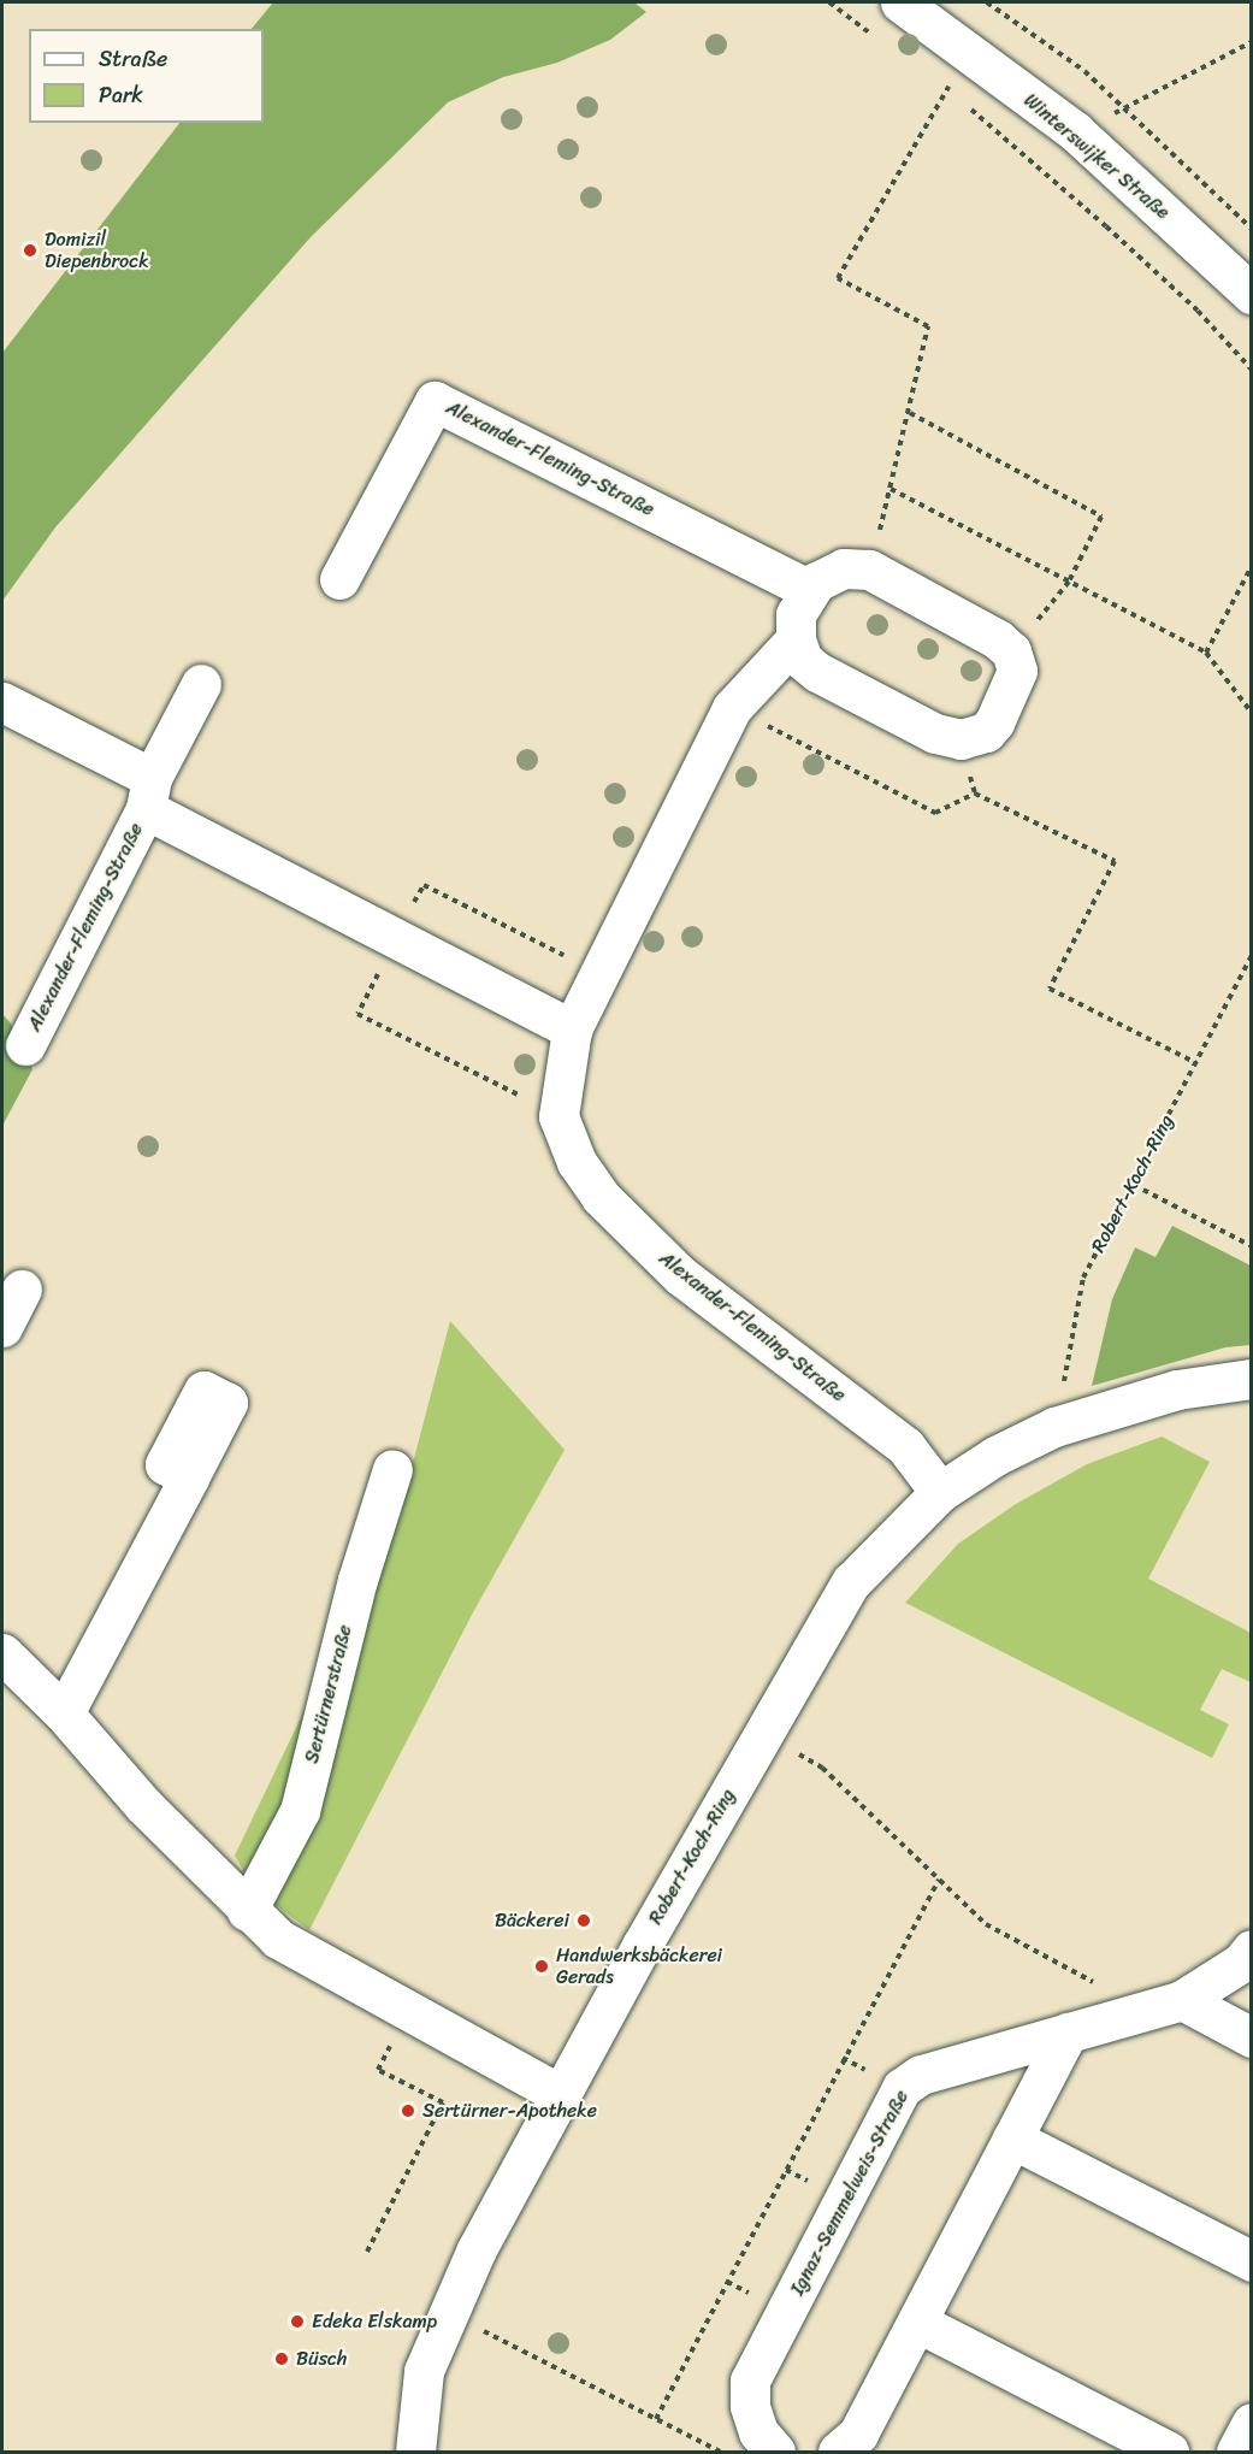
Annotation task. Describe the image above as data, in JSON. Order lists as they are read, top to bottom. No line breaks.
{"streets":{"street":["Winterswijker Straße","Alexander-Fleming-Straße","Robert-Koch-Ring","Sertürnerstraße","Ignaz-Semmelweis-Straße"]},"crossings":[["Alexander-Fleming-Straße","Robert-Koch-Ring"]],"places":["Domizil Diepenbrock","Bäckerei","Handwerksbäckerei Gerads","Sertürner-Apotheke","Edeka Elskamp","Büsch"],"legend":["Straße","Park"]}
